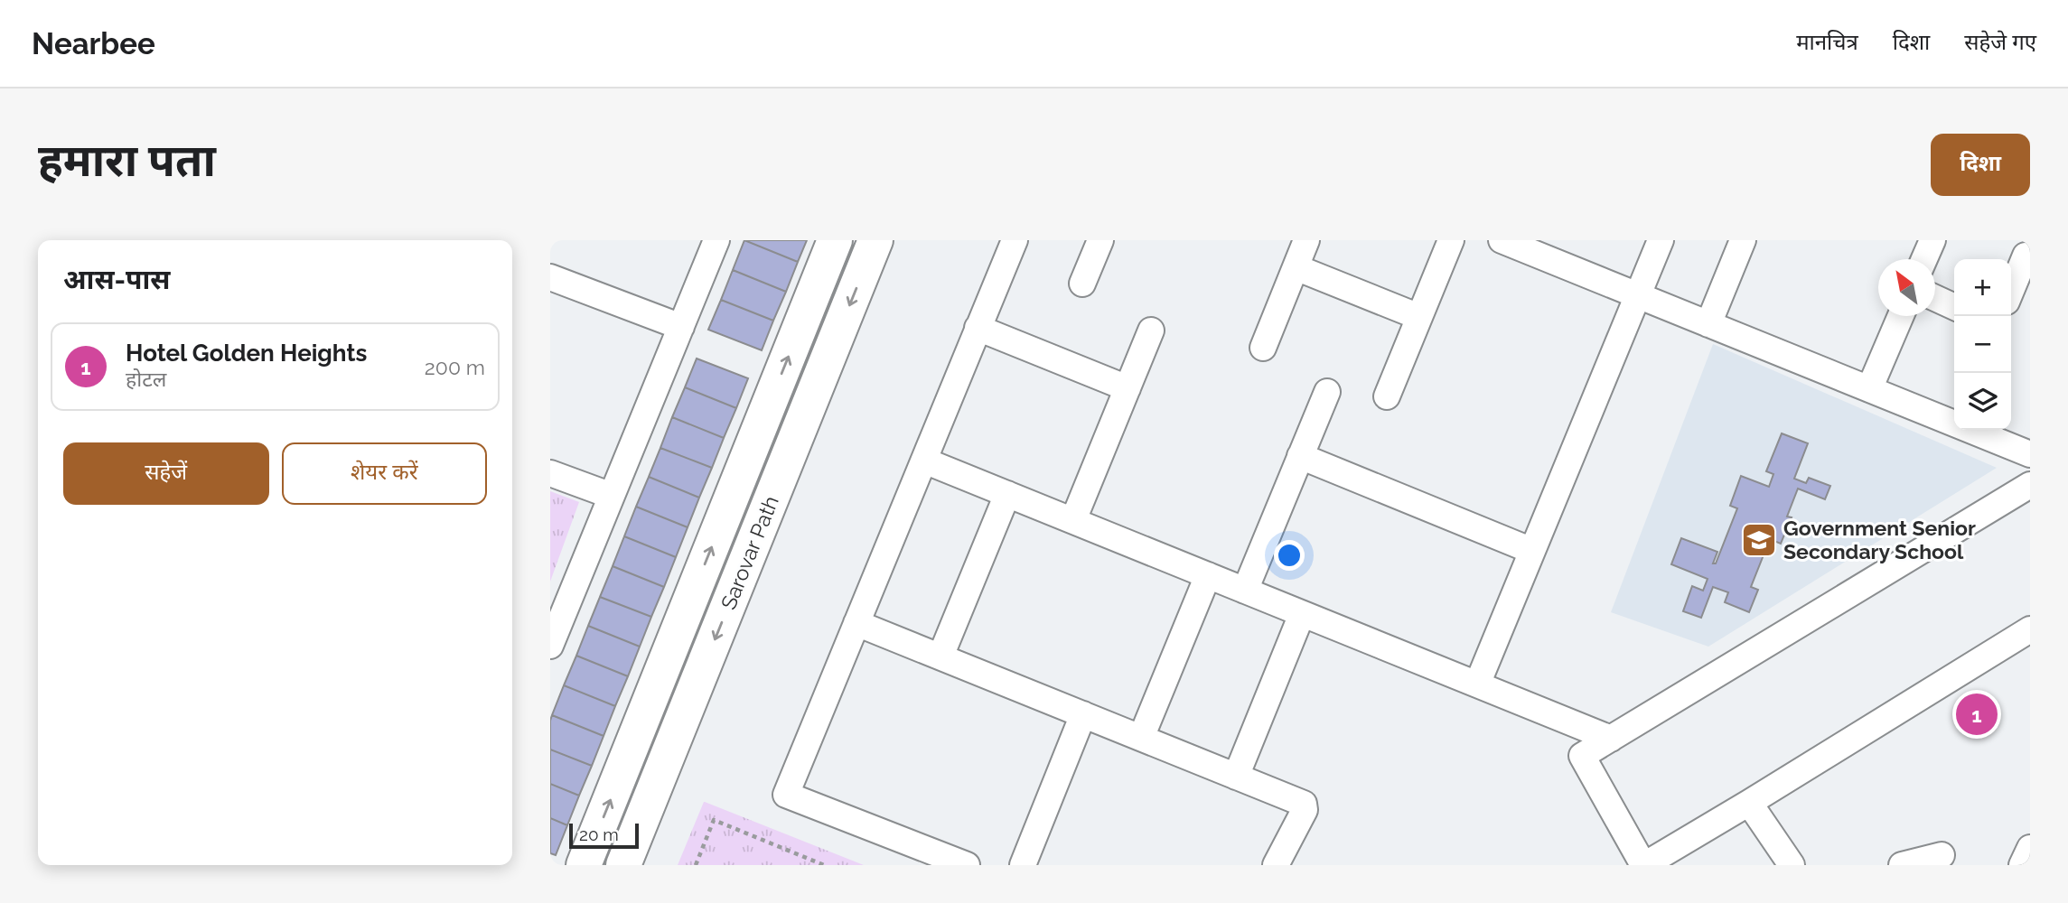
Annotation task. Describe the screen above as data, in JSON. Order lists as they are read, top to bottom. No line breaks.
{"streets":{"main road":["Sarovar Path"]},"places":{"school or university":["Government Senior Secondary School"]},"scale_bar":"20 m","north":"top left","page":{"header":"Nearbee","nav":["मानचित्र","दिशा","सहेजे गए"],"buttons":["दिशा",["सहेजें","शेयर करें"]],"title":"हमारा पता","heading":"आस-पास","map_buttons":["+","−"],"list":[{"mark":"1","name":"Hotel Golden Heights","note":"होटल","value":"200 m"}],"pins":"1","scale":"20 m"}}
